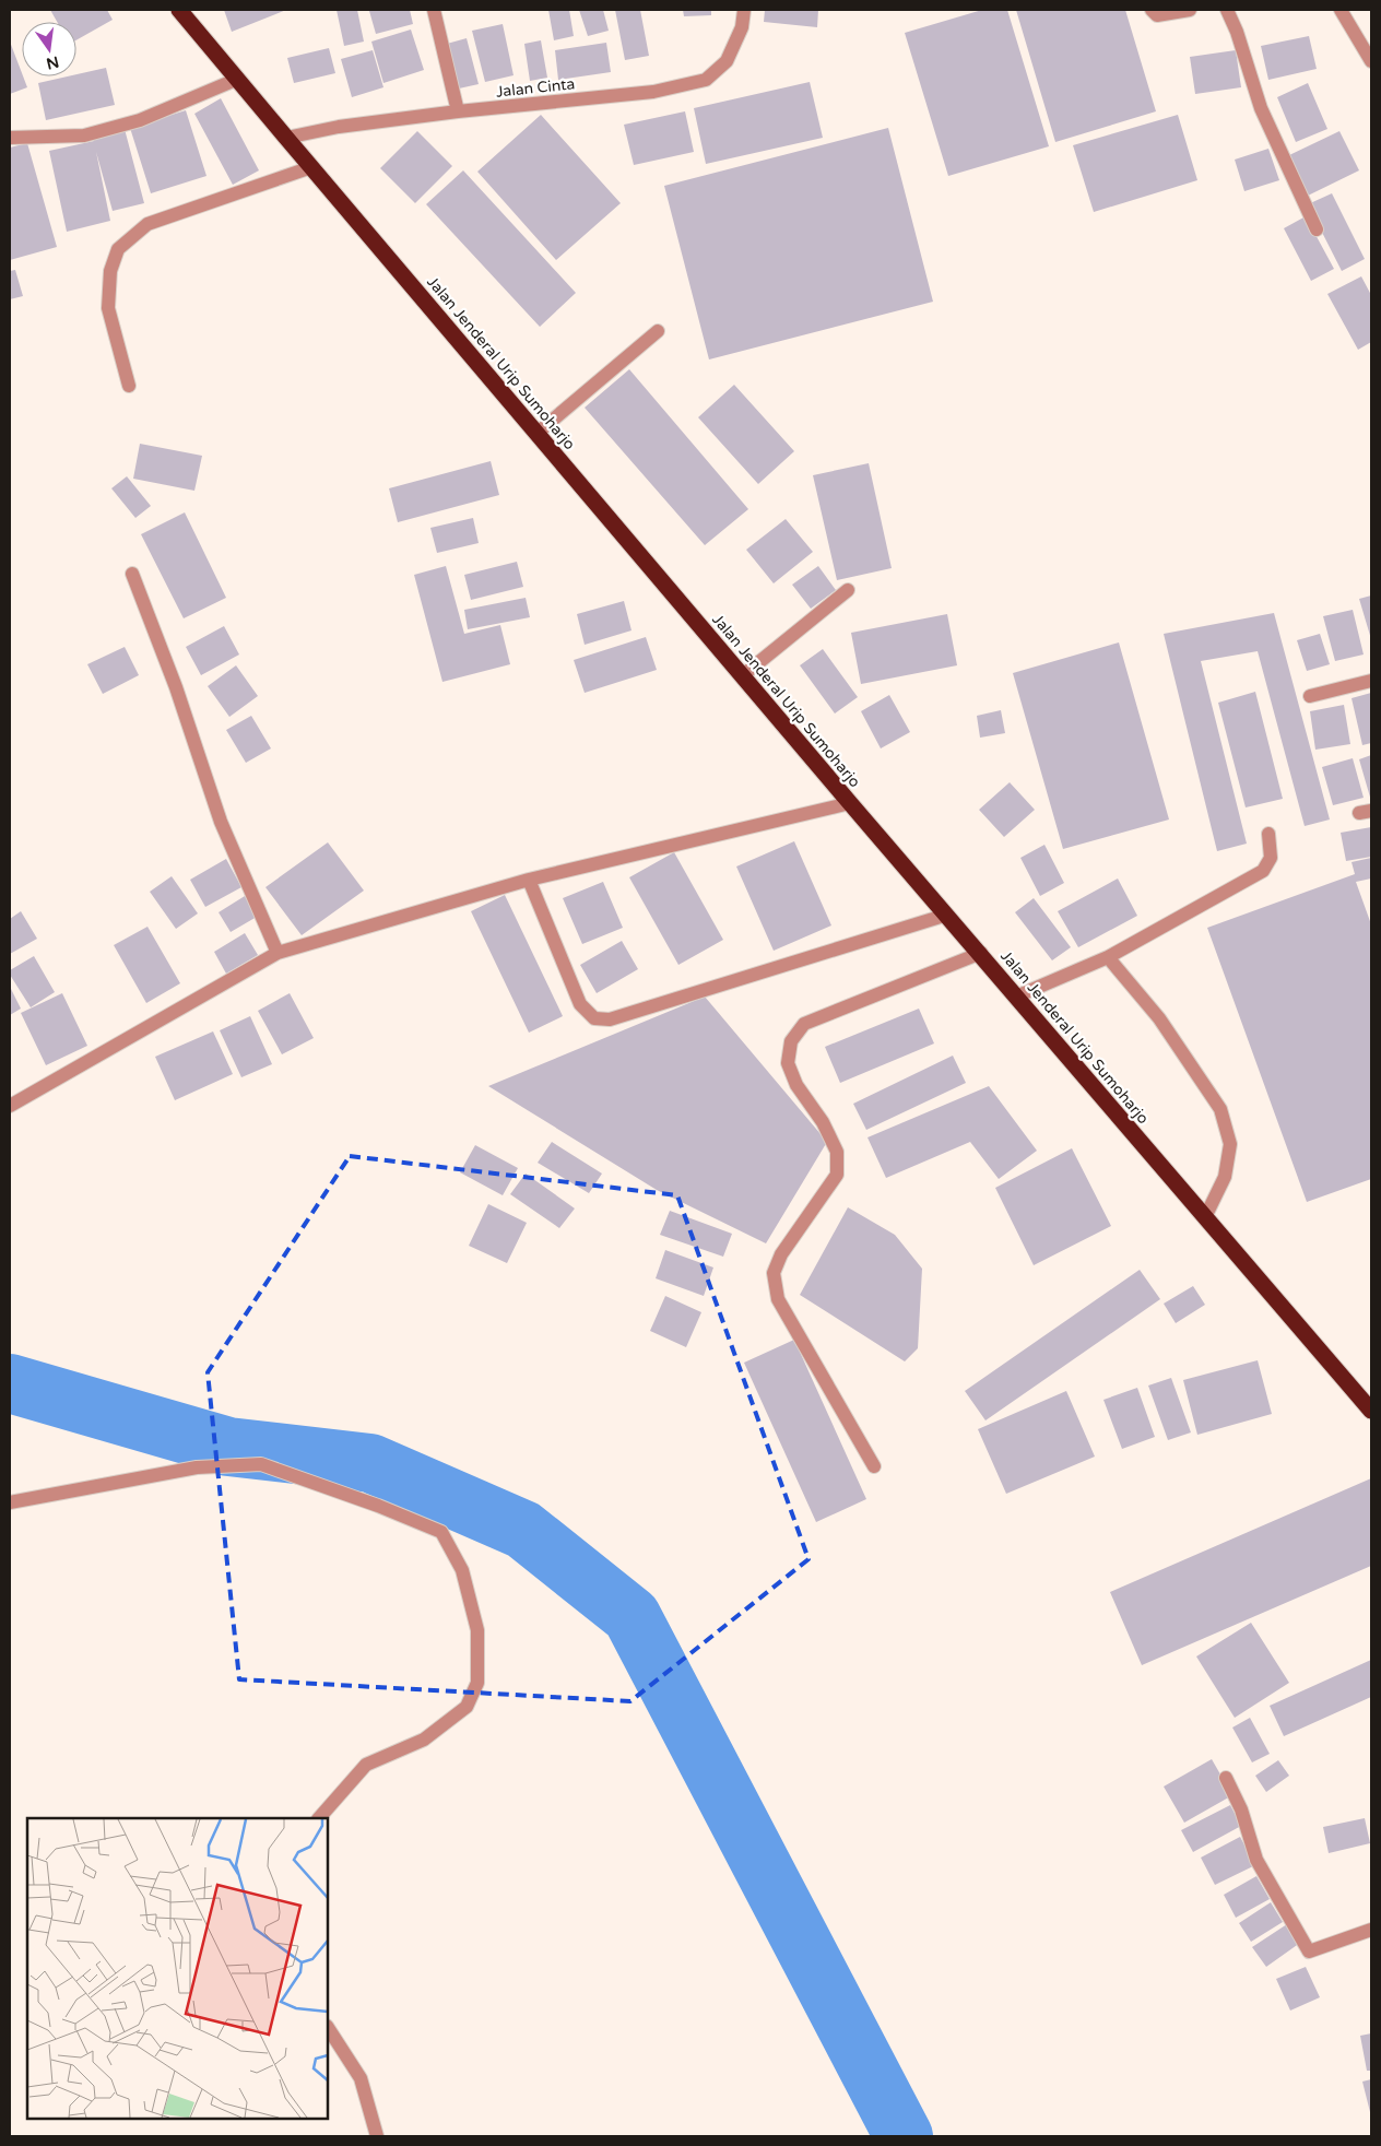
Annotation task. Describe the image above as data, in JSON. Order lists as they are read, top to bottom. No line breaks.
{"streets":{"highway":["Jalan Jenderal Urip Sumoharjo"],"street":["Jalan Cinta"]},"crossings":[["Jalan Cinta","Jalan Jenderal Urip Sumoharjo"]],"north":"bottom"}
